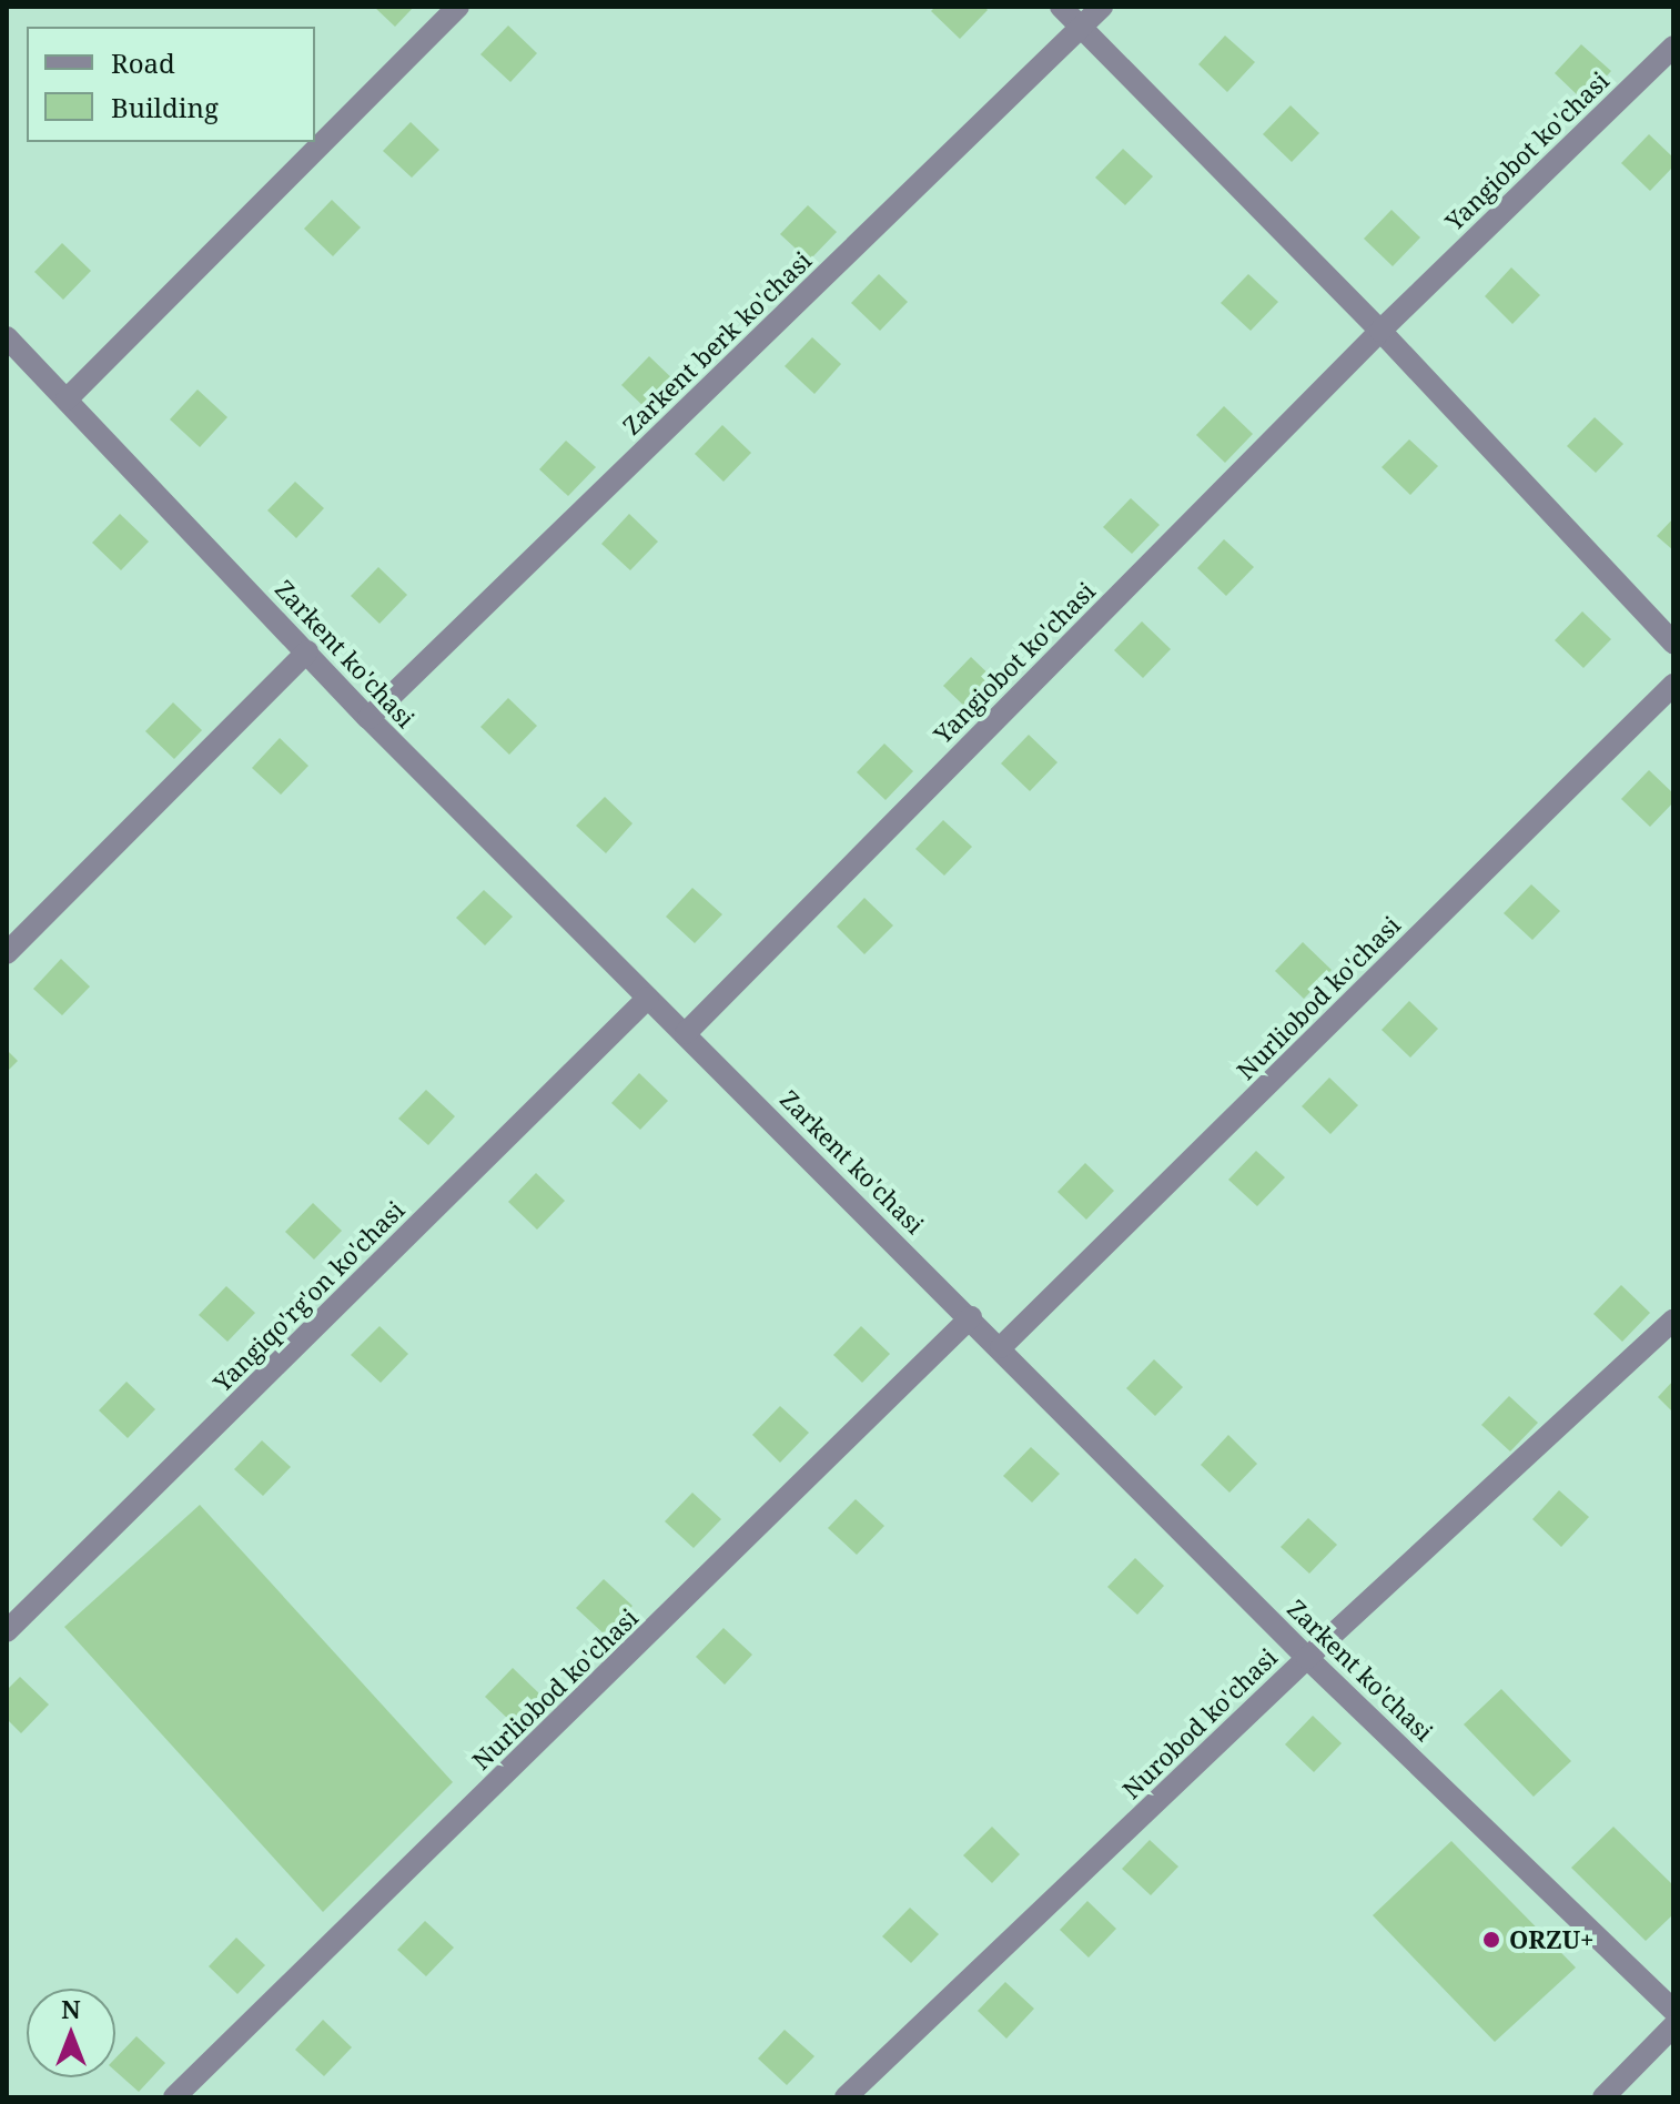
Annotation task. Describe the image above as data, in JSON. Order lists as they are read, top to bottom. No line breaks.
{"streets":{"street":["Yangiobot ko'chasi","Zarkent berk ko'chasi","Zarkent ko'chasi","Nurliobod ko'chasi","Yangiqo'rg'on ko'chasi","Nurobod ko'chasi"]},"crossings":[["Yangiobot ko'chasi","Zarkent ko'chasi"],["Zarkent berk ko'chasi","Zarkent ko'chasi"],["Zarkent ko'chasi","Nurliobod ko'chasi"],["Zarkent ko'chasi","Yangiqo'rg'on ko'chasi"],["Zarkent ko'chasi","Nurobod ko'chasi"]],"places":["ORZU+"],"legend":["Road","Building"],"north":"top"}
